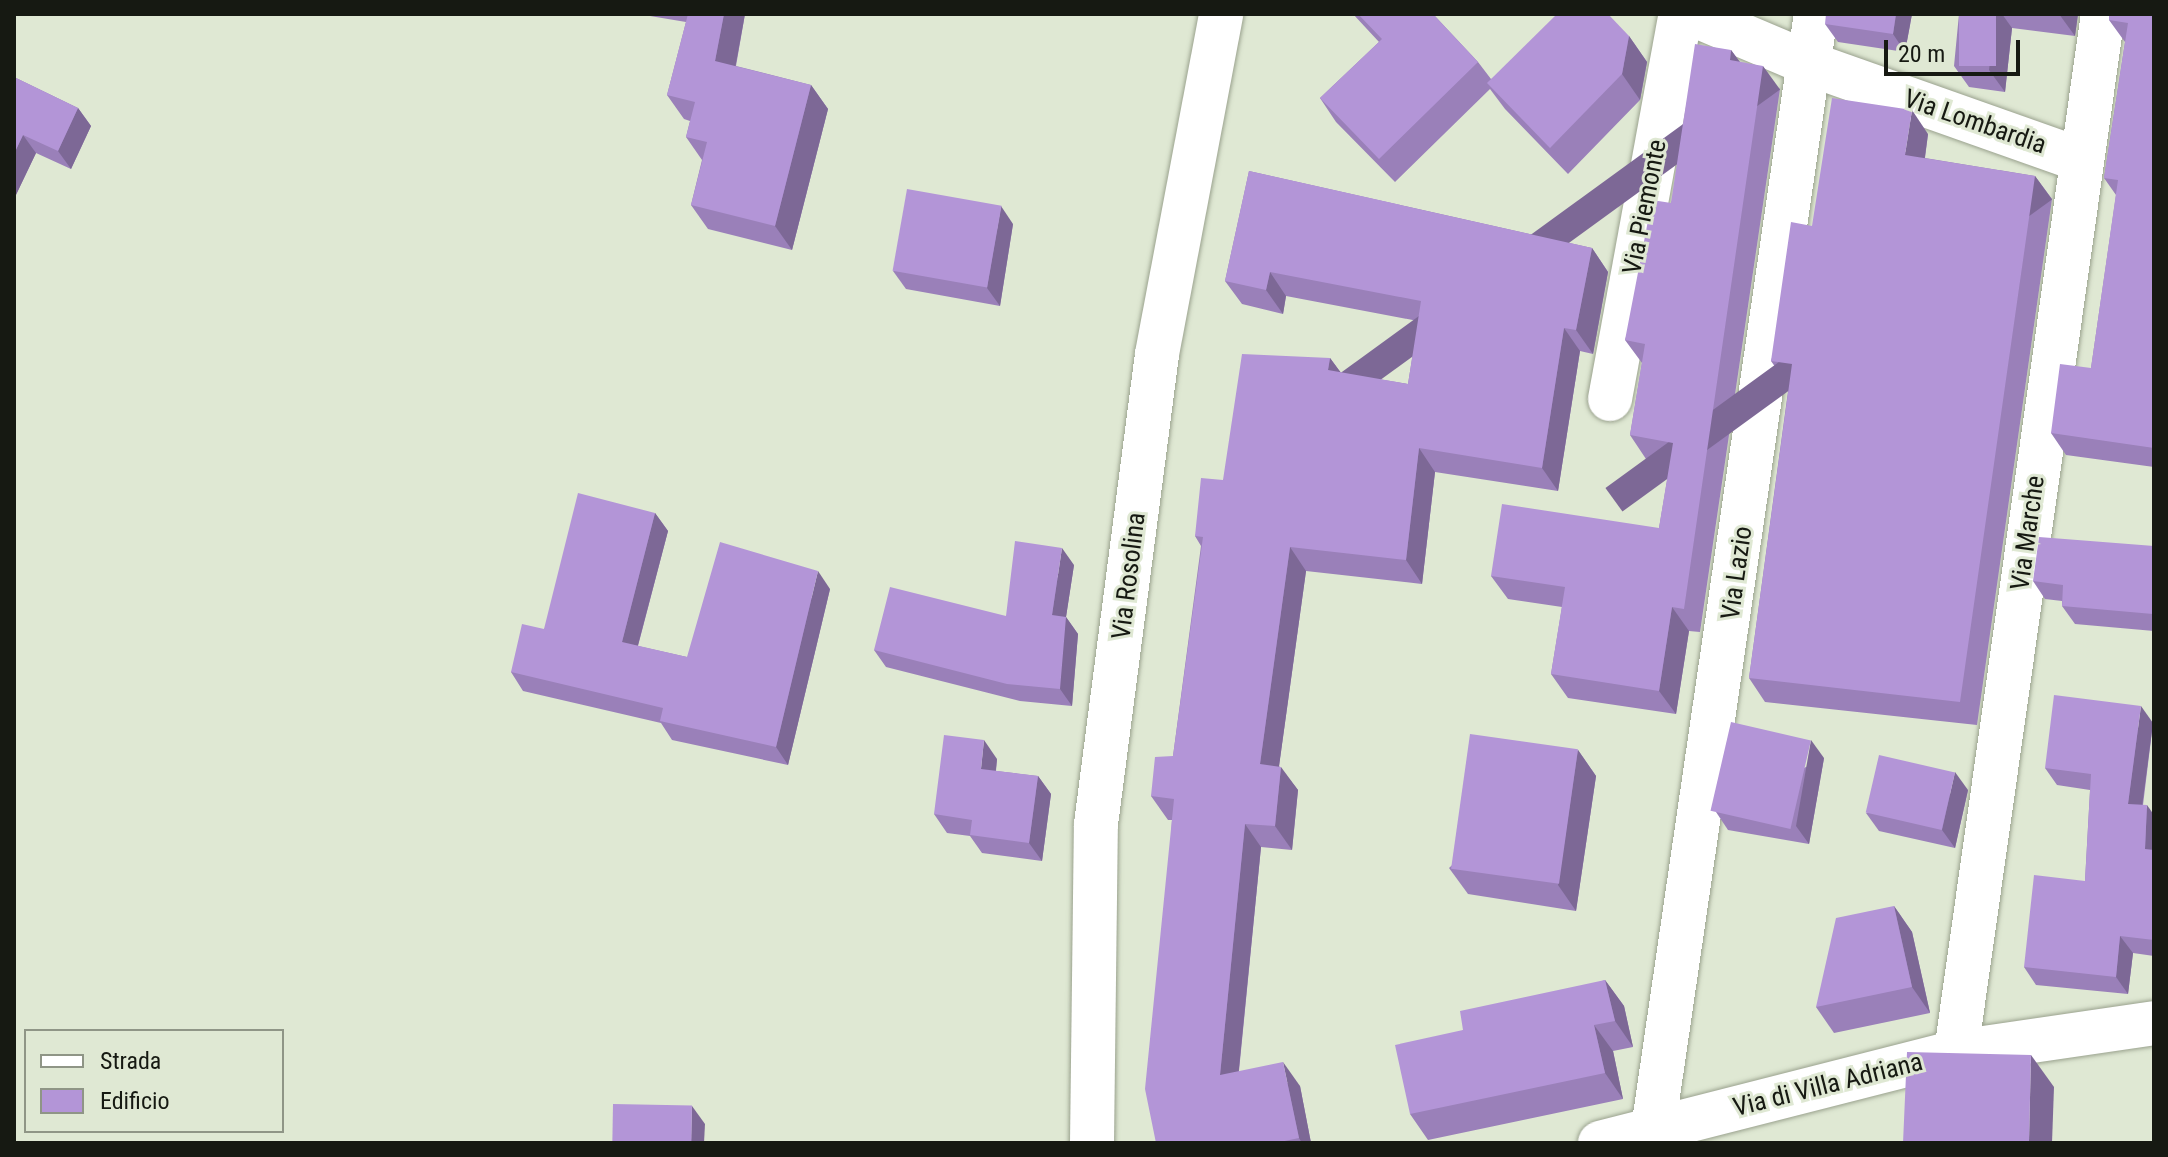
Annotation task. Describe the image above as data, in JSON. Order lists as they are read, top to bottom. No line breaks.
{"streets":{"street":["Via Lombardia","Via Piemonte","Via Marche","Via Lazio","Via Rosolina","Via di Villa Adriana"]},"crossings":[["Via Lombardia","Via Marche"],["Via Lombardia","Via Lazio"],["Via Marche","Via di Villa Adriana"],["Via Lazio","Via di Villa Adriana"]],"legend":["Strada","Edificio"],"scale_bar":"20 m"}
